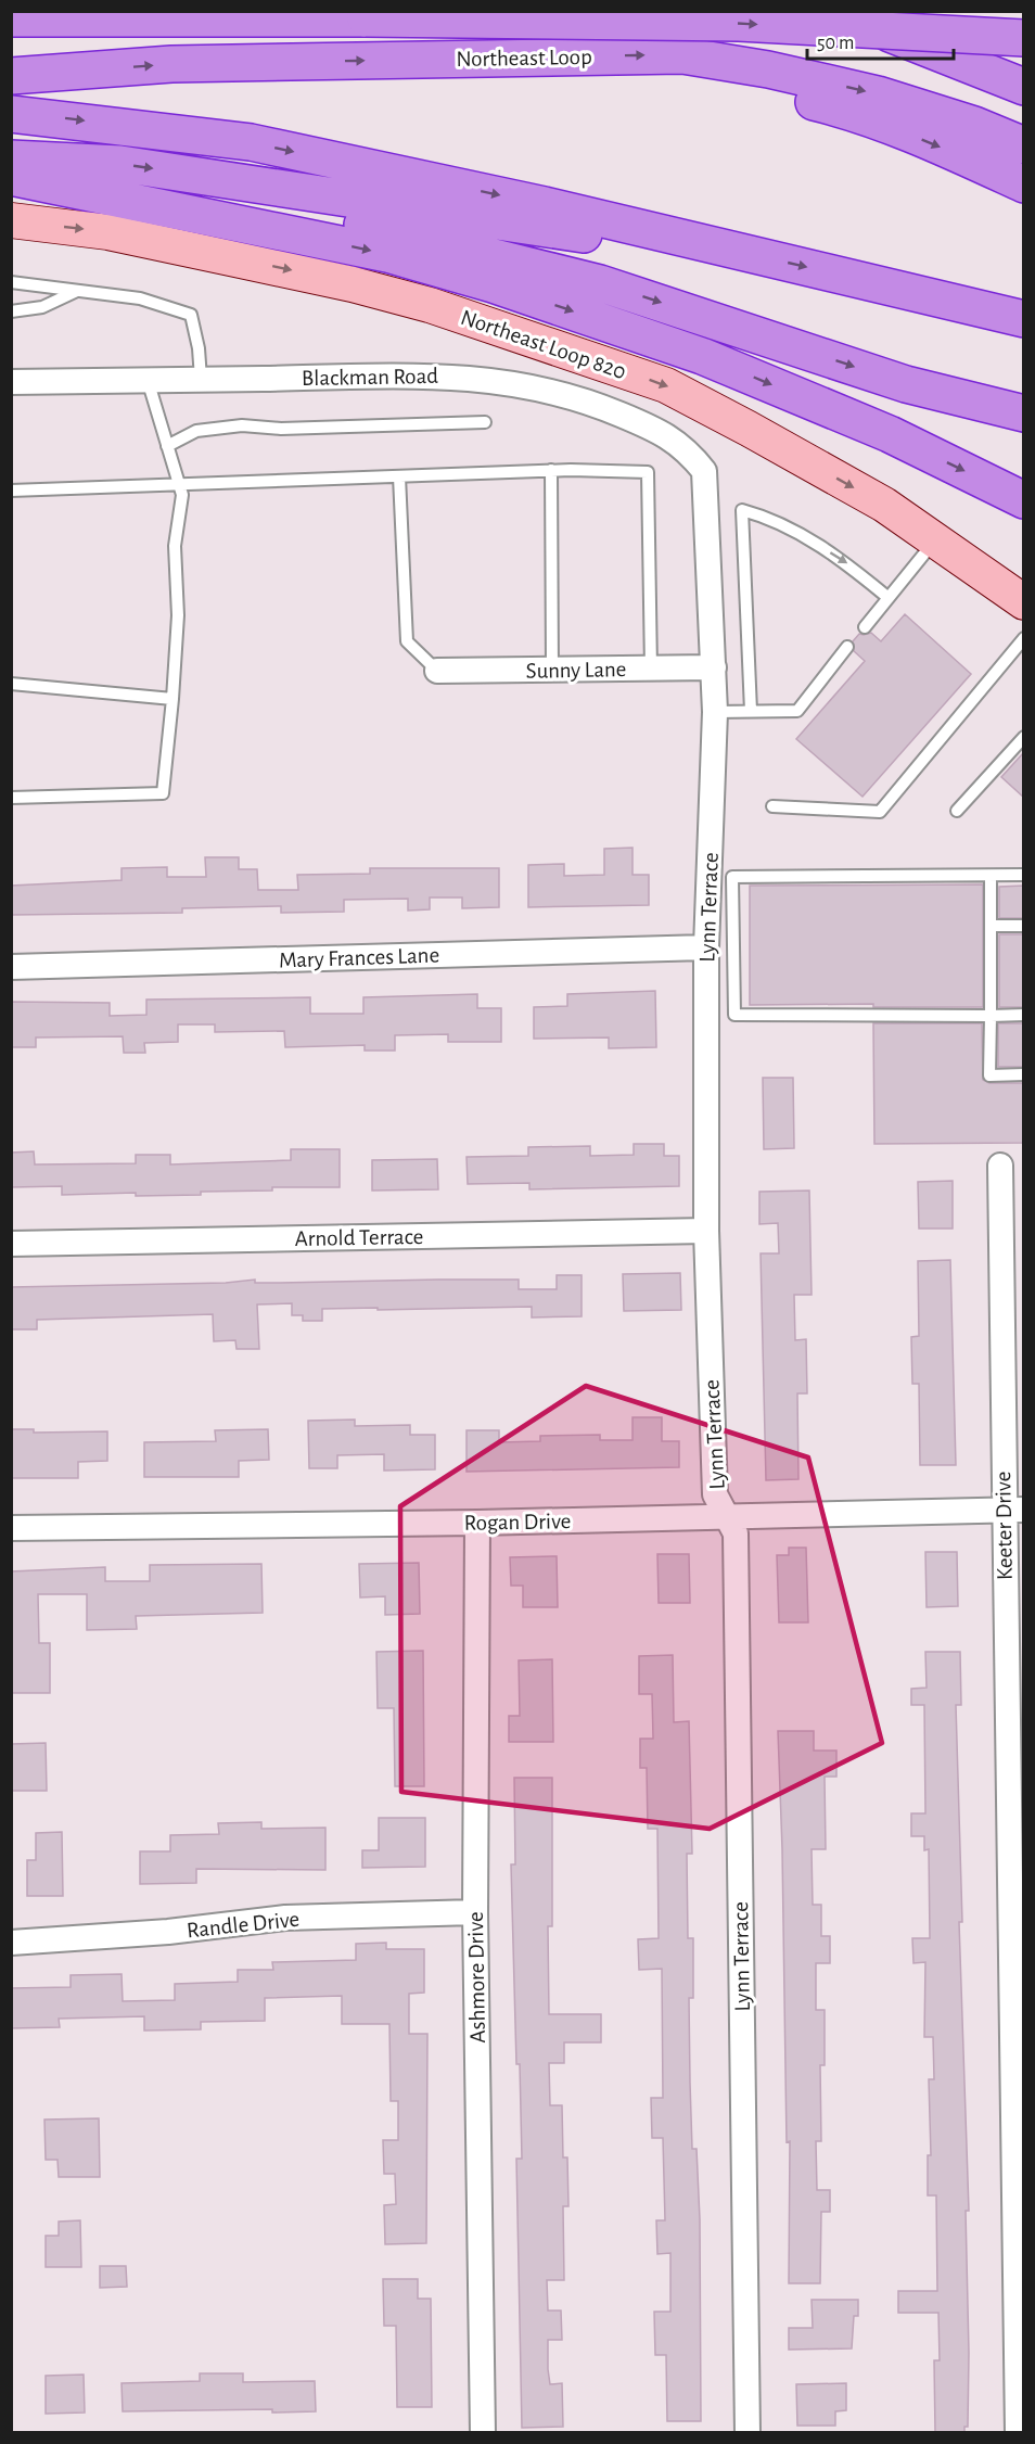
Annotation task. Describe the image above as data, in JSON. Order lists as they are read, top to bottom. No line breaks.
{"streets":{"highway":["Northeast Loop"],"main road":["Northeast Loop 820"],"street":["Blackman Road","Sunny Lane","Lynn Terrace","Mary Frances Lane","Arnold Terrace","Rogan Drive","Keeter Drive","Randle Drive","Ashmore Drive"]},"crossings":[["Blackman Road","Lynn Terrace"],["Sunny Lane","Lynn Terrace"],["Lynn Terrace","Mary Frances Lane"],["Lynn Terrace","Arnold Terrace"],["Lynn Terrace","Rogan Drive"],["Rogan Drive","Keeter Drive"],["Rogan Drive","Ashmore Drive"],["Randle Drive","Ashmore Drive"]],"one_way":["Northeast Loop 820"],"scale_bar":"50 m"}
